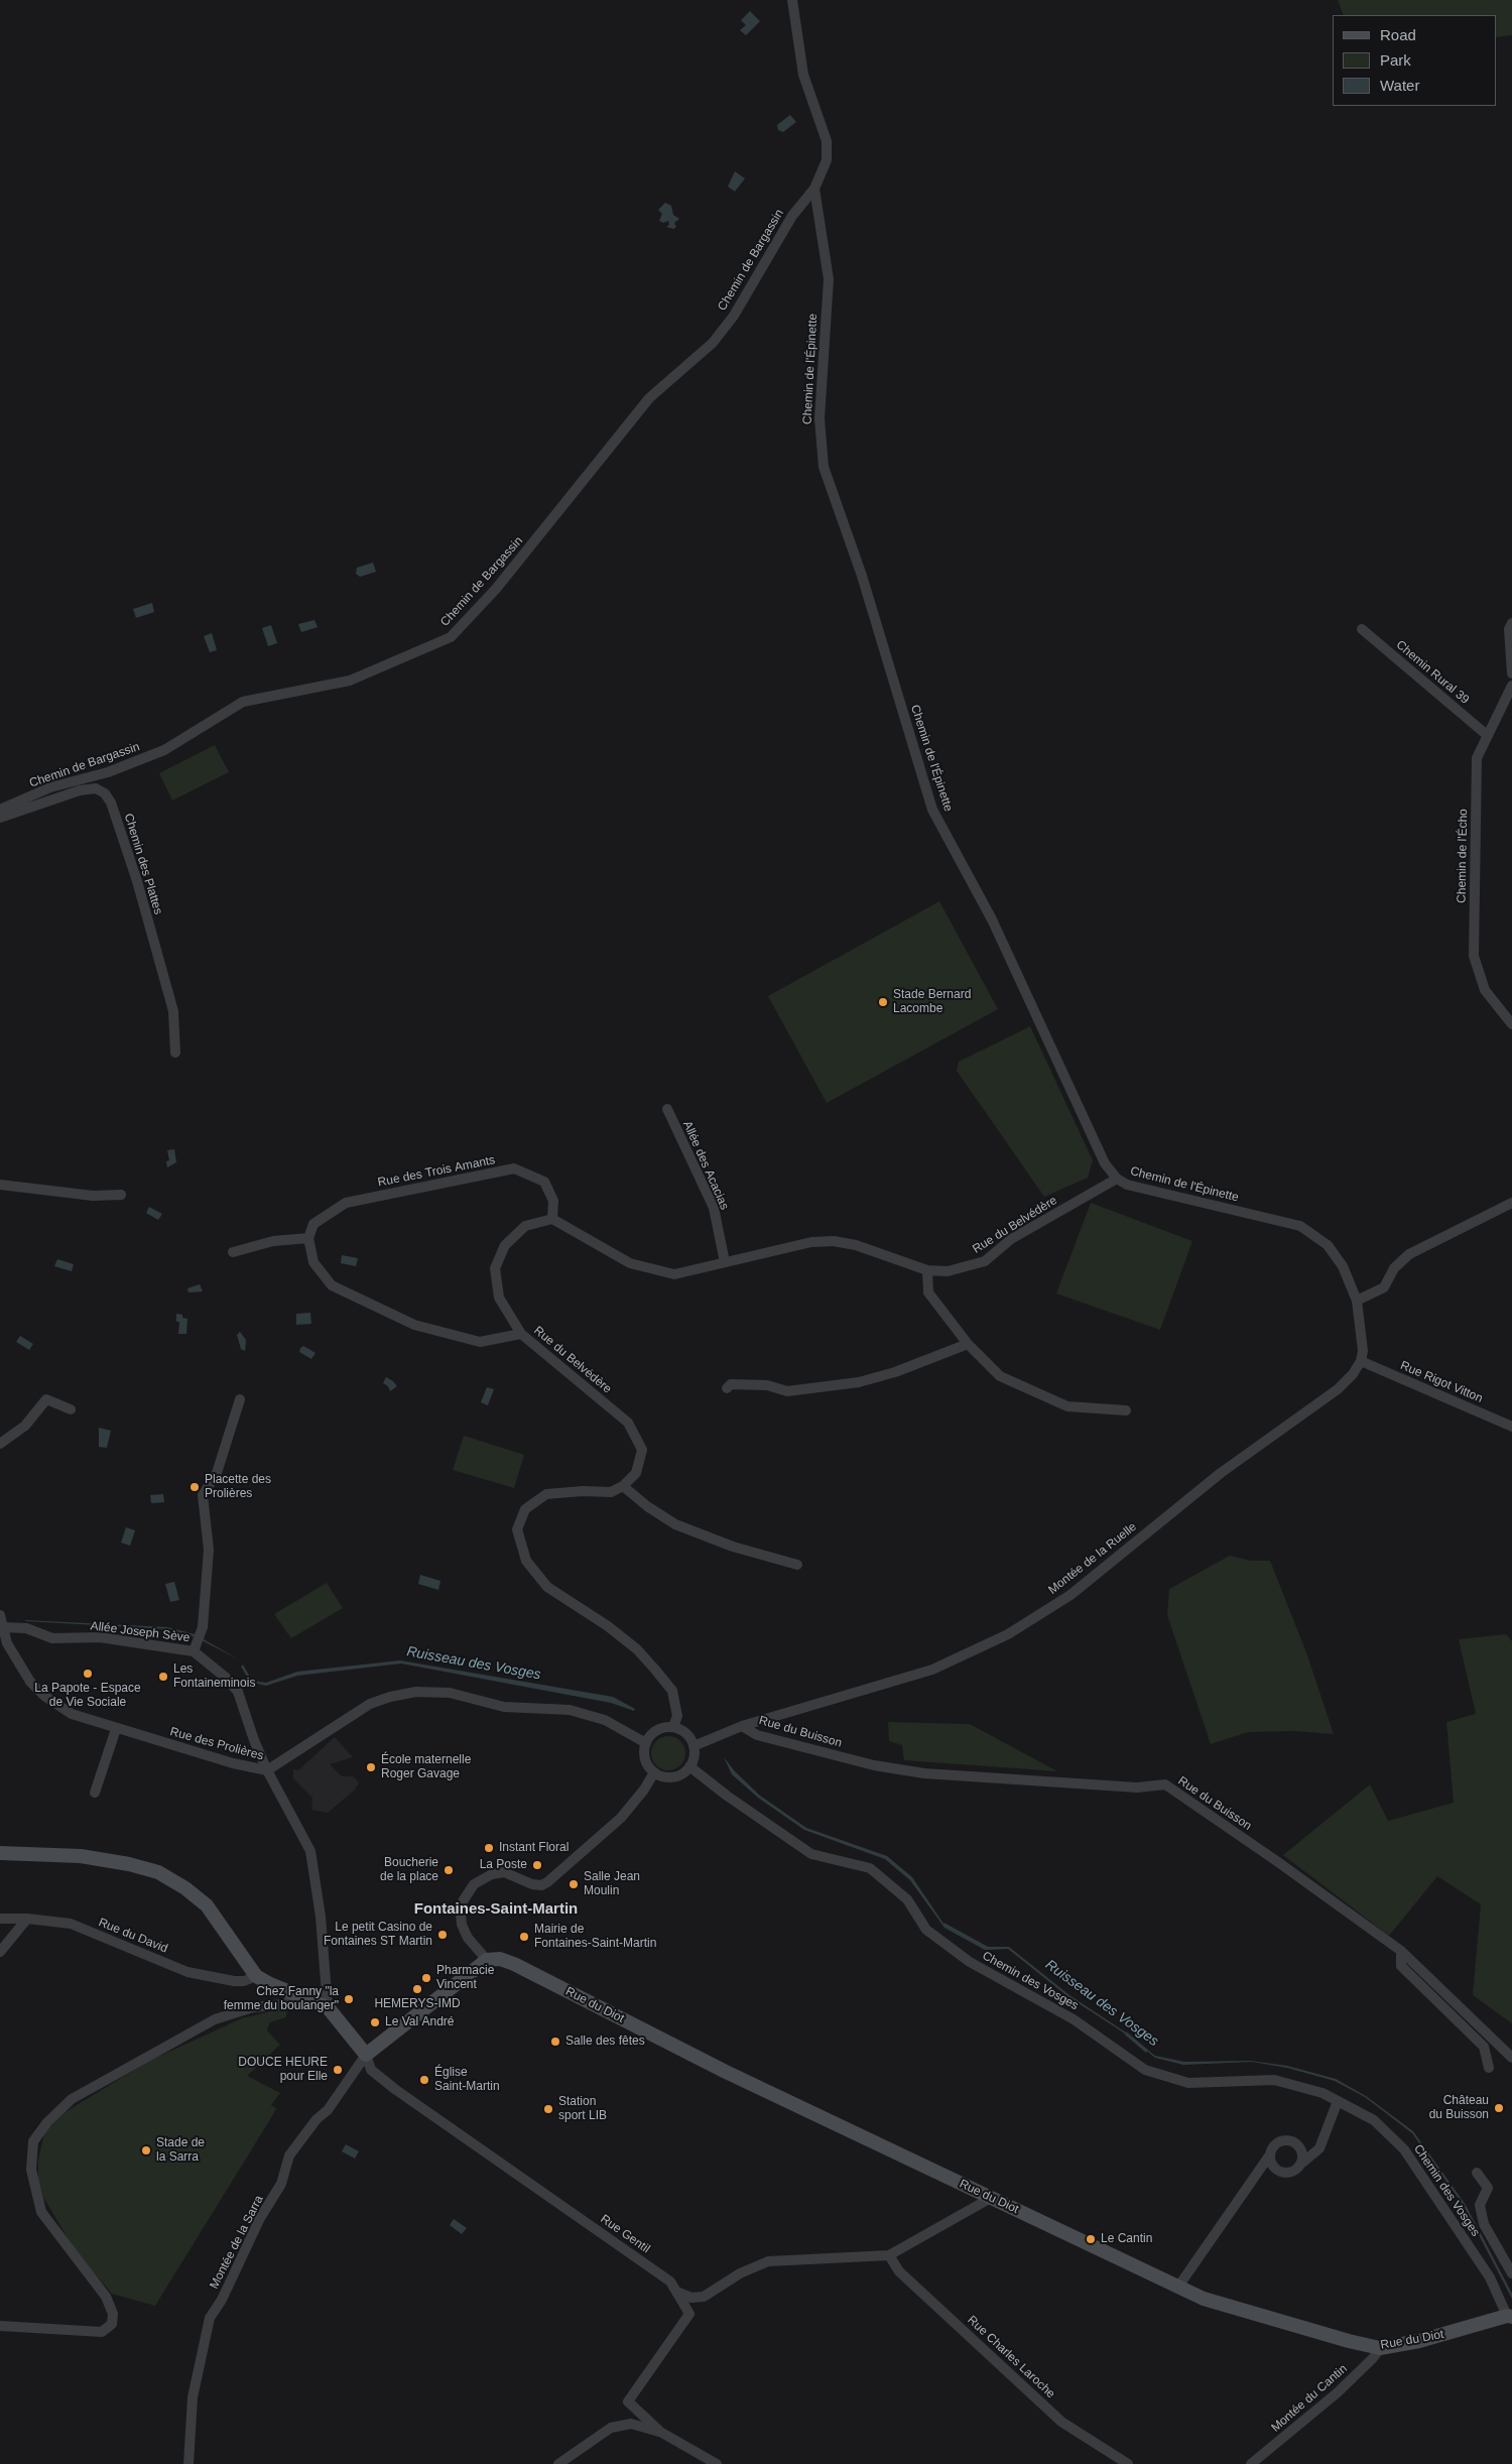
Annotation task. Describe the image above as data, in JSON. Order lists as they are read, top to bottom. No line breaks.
{"streets":{"street":["Chemin de Bargassin","Chemin de l'Épinette","Chemin Rural 39","Chemin de l'Écho","Chemin des Plattes","Allée des Acacias","Rue des Trois Amants","Rue du Belvédère","Rue Rigot Vitton","Montée de la Ruelle","Allée Joseph Sève","Rue du Buisson","Rue des Prolières","Rue du David","Chemin des Vosges","Rue du Diot","Rue Gentil","Montée de la Sarra","Rue Charles Laroche","Montée du Cantin"]},"crossings":[["Chemin de Bargassin","Chemin de l'Épinette"],["Chemin de l'Épinette","Rue du Belvédère"],["Chemin de l'Épinette","Rue Rigot Vitton"],["Chemin de l'Épinette","Montée de la Ruelle"],["Chemin Rural 39","Chemin de l'Écho"],["Allée des Acacias","Rue du Belvédère"],["Rue des Trois Amants","Rue du Belvédère"],["Rue Rigot Vitton","Montée de la Ruelle"],["Montée de la Ruelle","Rue du Buisson"],["Montée de la Ruelle","Chemin des Vosges"],["Allée Joseph Sève","Rue des Prolières"],["Chemin des Vosges","Rue du Diot"],["Rue du Diot","Montée du Cantin"],["Rue Gentil","Montée de la Sarra"]],"districts":["Fontaines-Saint-Martin"],"water":["Ruisseau des Vosges"],"places":["Stade Bernard Lacombe","Placette des Prolières","La Papote - Espace de Vie Sociale","Les Fontaineminois","École maternelle Roger Gavage","Instant Floral","La Poste","Boucherie de la place","Salle Jean Moulin","Le petit Casino de Fontaines ST Martin","Mairie de Fontaines-Saint-Martin","Pharmacie Vincent","HEMERYS-IMD","Chez Fanny \"la femme du boulanger\"","Le Val André","Salle des fêtes","DOUCE HEURE pour Elle","Église Saint-Martin","Château du Buisson","Station sport LIB","Stade de la Sarra","Le Cantin"],"legend":["Road","Park","Water"]}
